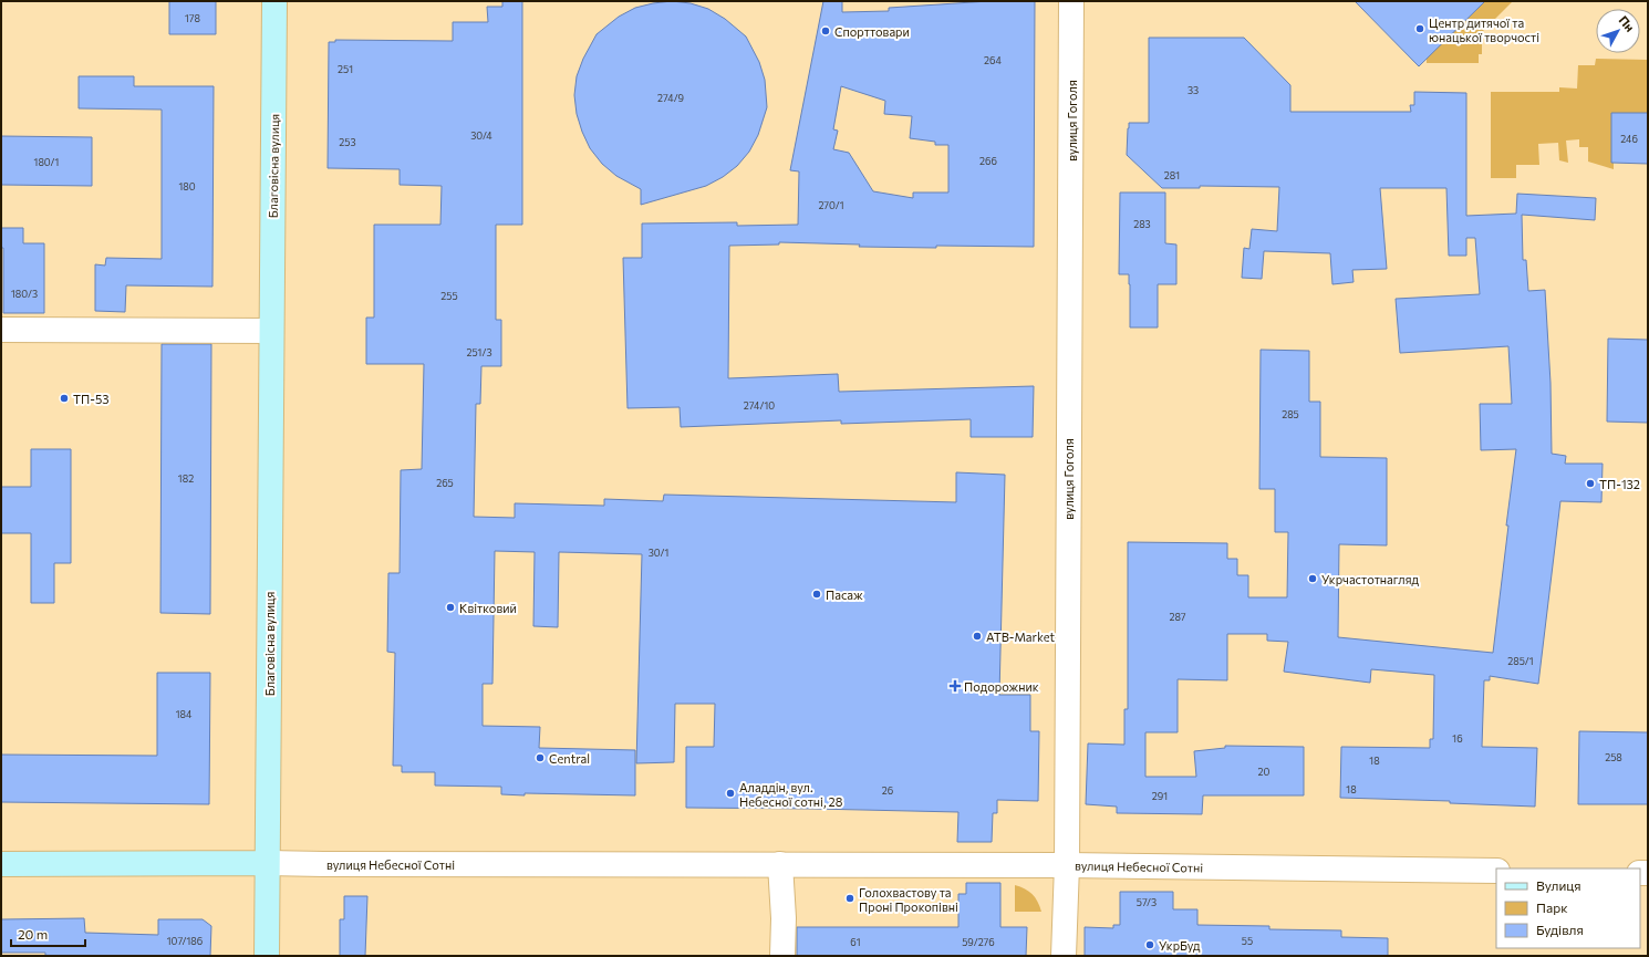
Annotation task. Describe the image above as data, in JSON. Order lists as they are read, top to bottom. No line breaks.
{"streets":{"main road":["Благовісна вулиця","вулиця Небесної Сотні"],"street":["вулиця Гоголя"]},"crossings":[["вулиця Гоголя","вулиця Небесної Сотні"],["Благовісна вулиця","вулиця Небесної Сотні"]],"places":{"other":["Центр дитячої та юнацької творчості","Спорттовари","ТП-53","ТП-132","Укрчастотнагляд","Пасаж","Квітковий","ATB-Market","Central","Аладдін, вул. Небесної сотні, 28","Голохвастову та Проні Прокопівні","УкрБуд"],"health":["Подорожник"]},"house_numbers":["178","264","251","33","274/9","30/4","246","253","266","180/1","281","180","270/1","283","180/3","255","251/3","274/10","285","182","265","30/1","287","285/1","184","16","258","18","20","18","26","291","57/3","107/186","55","61","59/276"],"legend":["Вулиця","Парк","Будівля"],"scale_bar":"20 m","north":"top right"}
